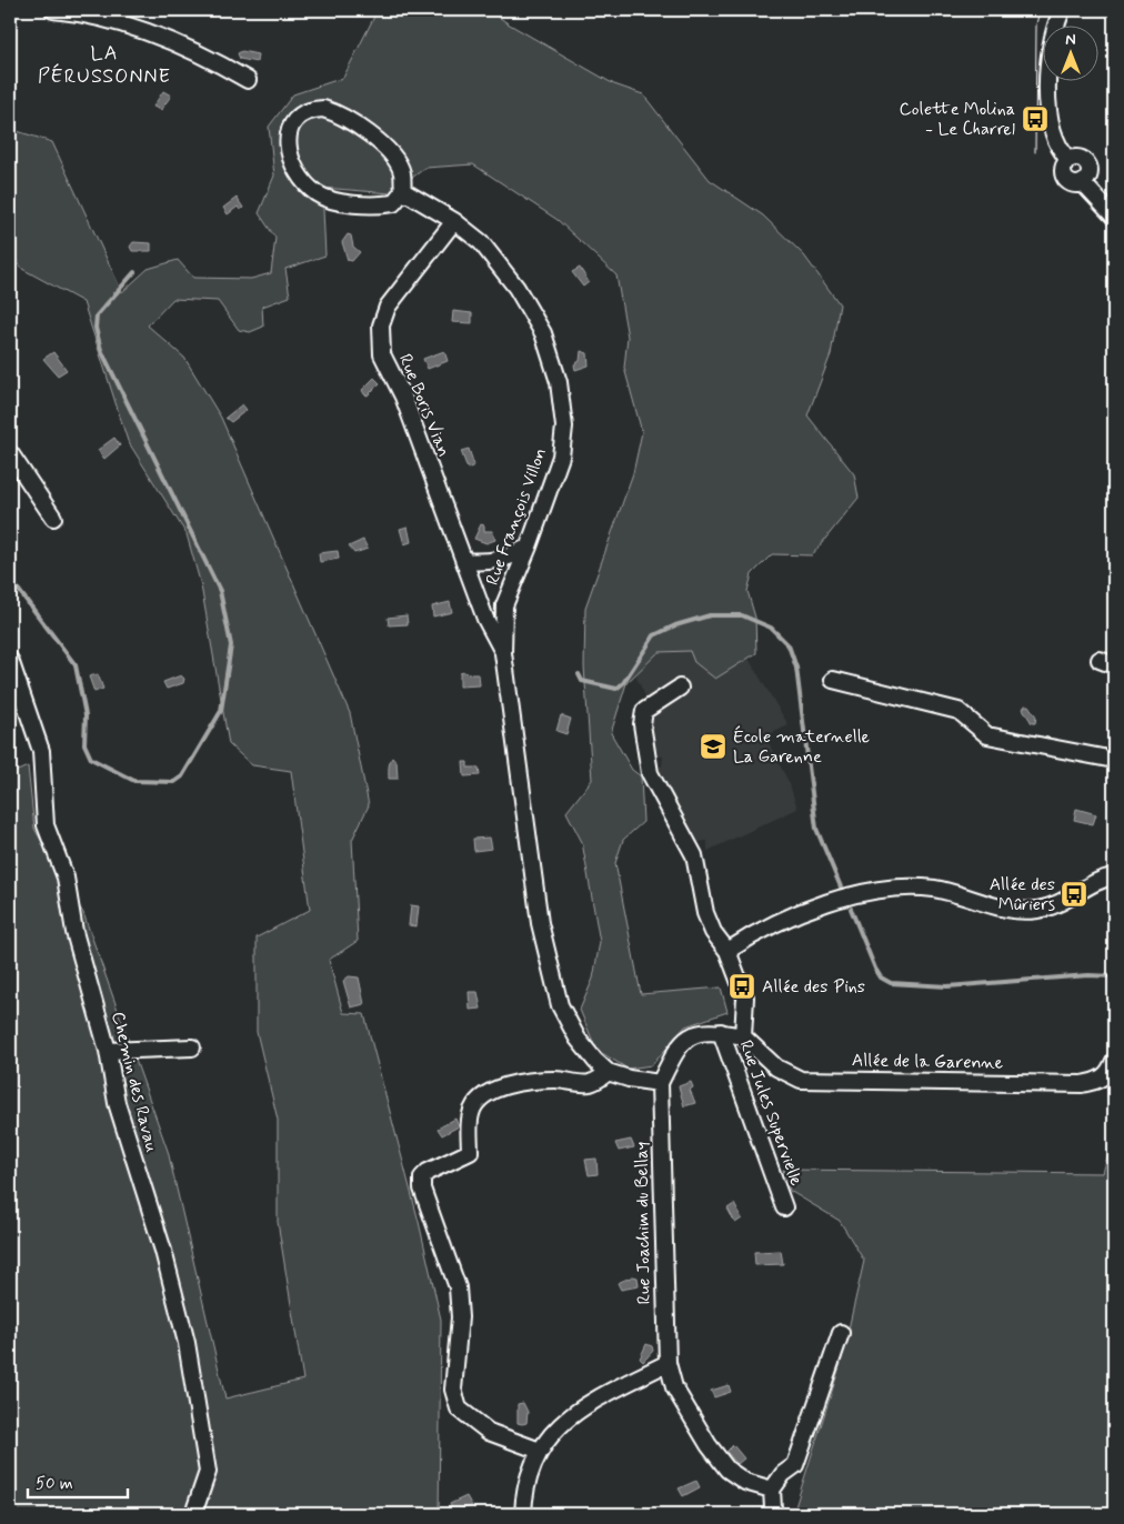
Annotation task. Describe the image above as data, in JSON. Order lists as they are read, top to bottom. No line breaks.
{"streets":{"street":["Rue Boris Vian","Rue François Villon","Allée de la Garenne","Chemin des Ravau","Rue Jules Supervielle","Rue Joachim du Bellay"]},"crossings":[["Rue Boris Vian","Rue François Villon"]],"districts":["LA PÉRUSSONNE"],"places":{"bus stop":["Colette Molina - Le Charrel","Allée des Mûriers","Allée des Pins"],"school or university":["École maternelle La Garenne"]},"scale_bar":"50 m","north":"top"}
